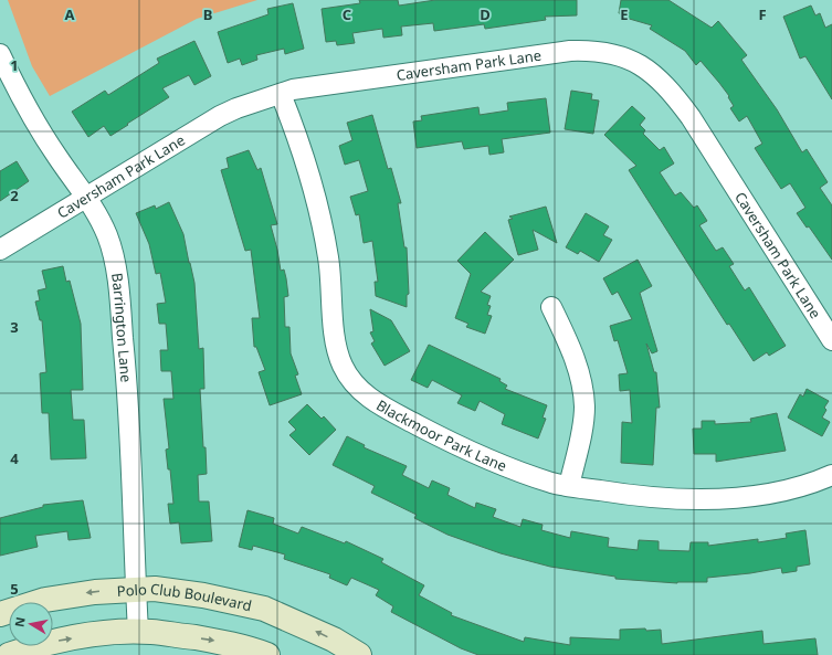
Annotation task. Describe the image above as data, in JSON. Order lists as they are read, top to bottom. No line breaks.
{"streets":{"street":["Caversham Park Lane","Barrington Lane","Blackmoor Park Lane","Polo Club Boulevard"]},"crossings":[["Caversham Park Lane","Barrington Lane"],["Caversham Park Lane","Blackmoor Park Lane"],["Barrington Lane","Polo Club Boulevard"]],"north":"left","grid":{"columns":["A","B","C","D","E","F"],"rows":["1","2","3","4","5"]}}
